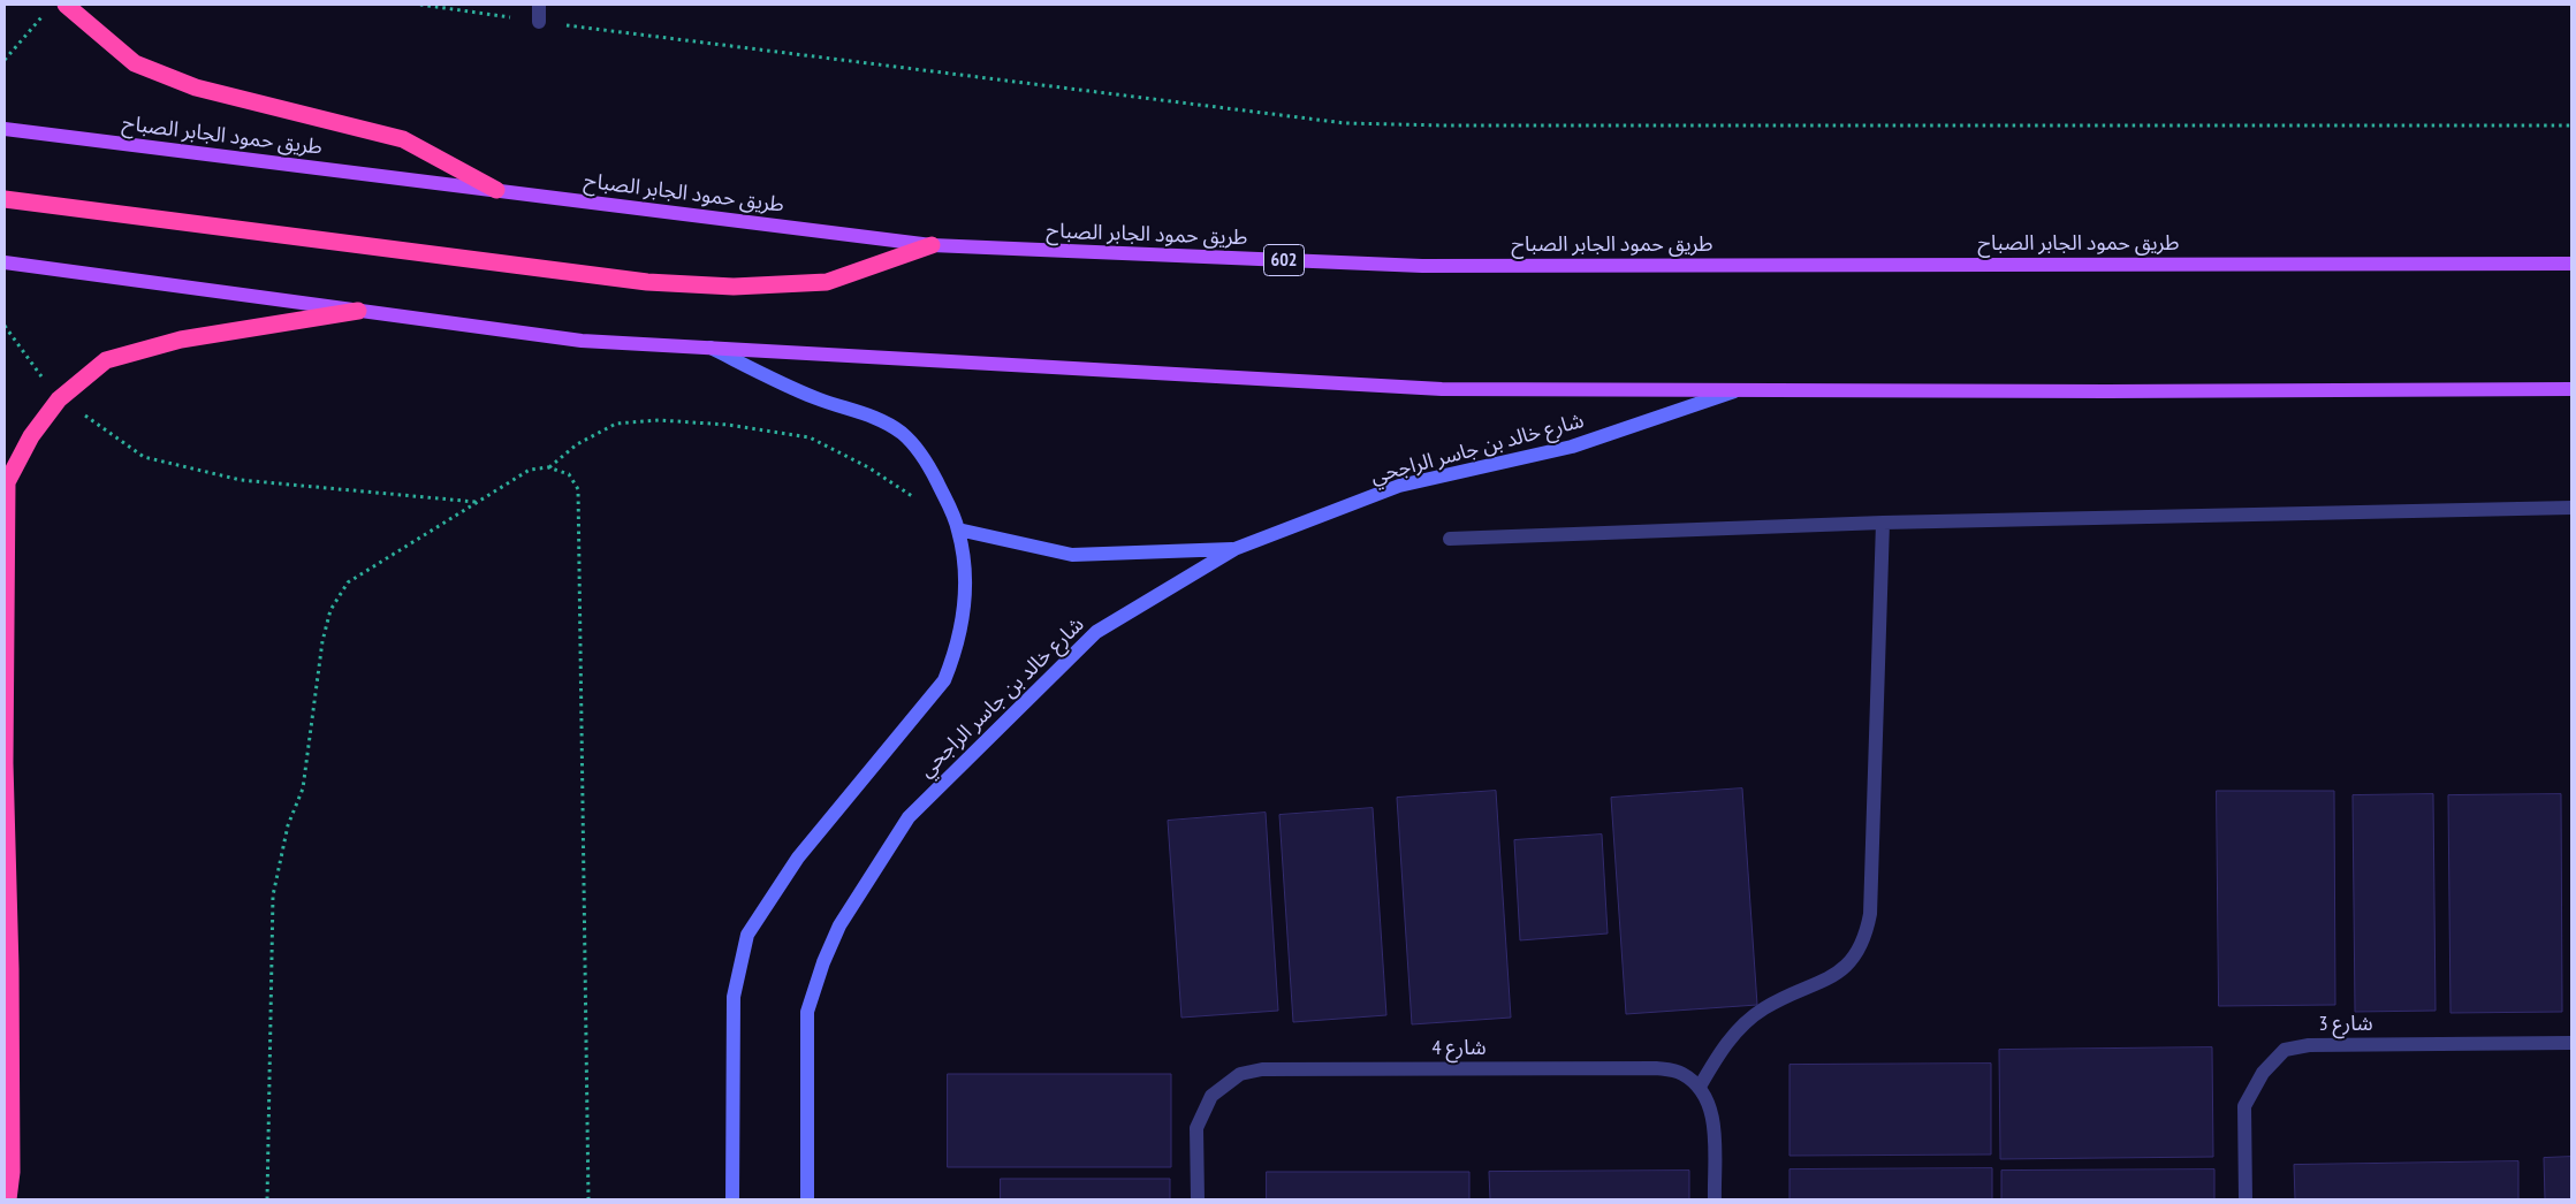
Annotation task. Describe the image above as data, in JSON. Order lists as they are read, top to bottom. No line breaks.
{"streets":{"main road":["طريق حمود الجابر الصباح","602"],"street":["شارع خالد بن جاسر الراجحي","شارع 3","شارع 4"]}}
